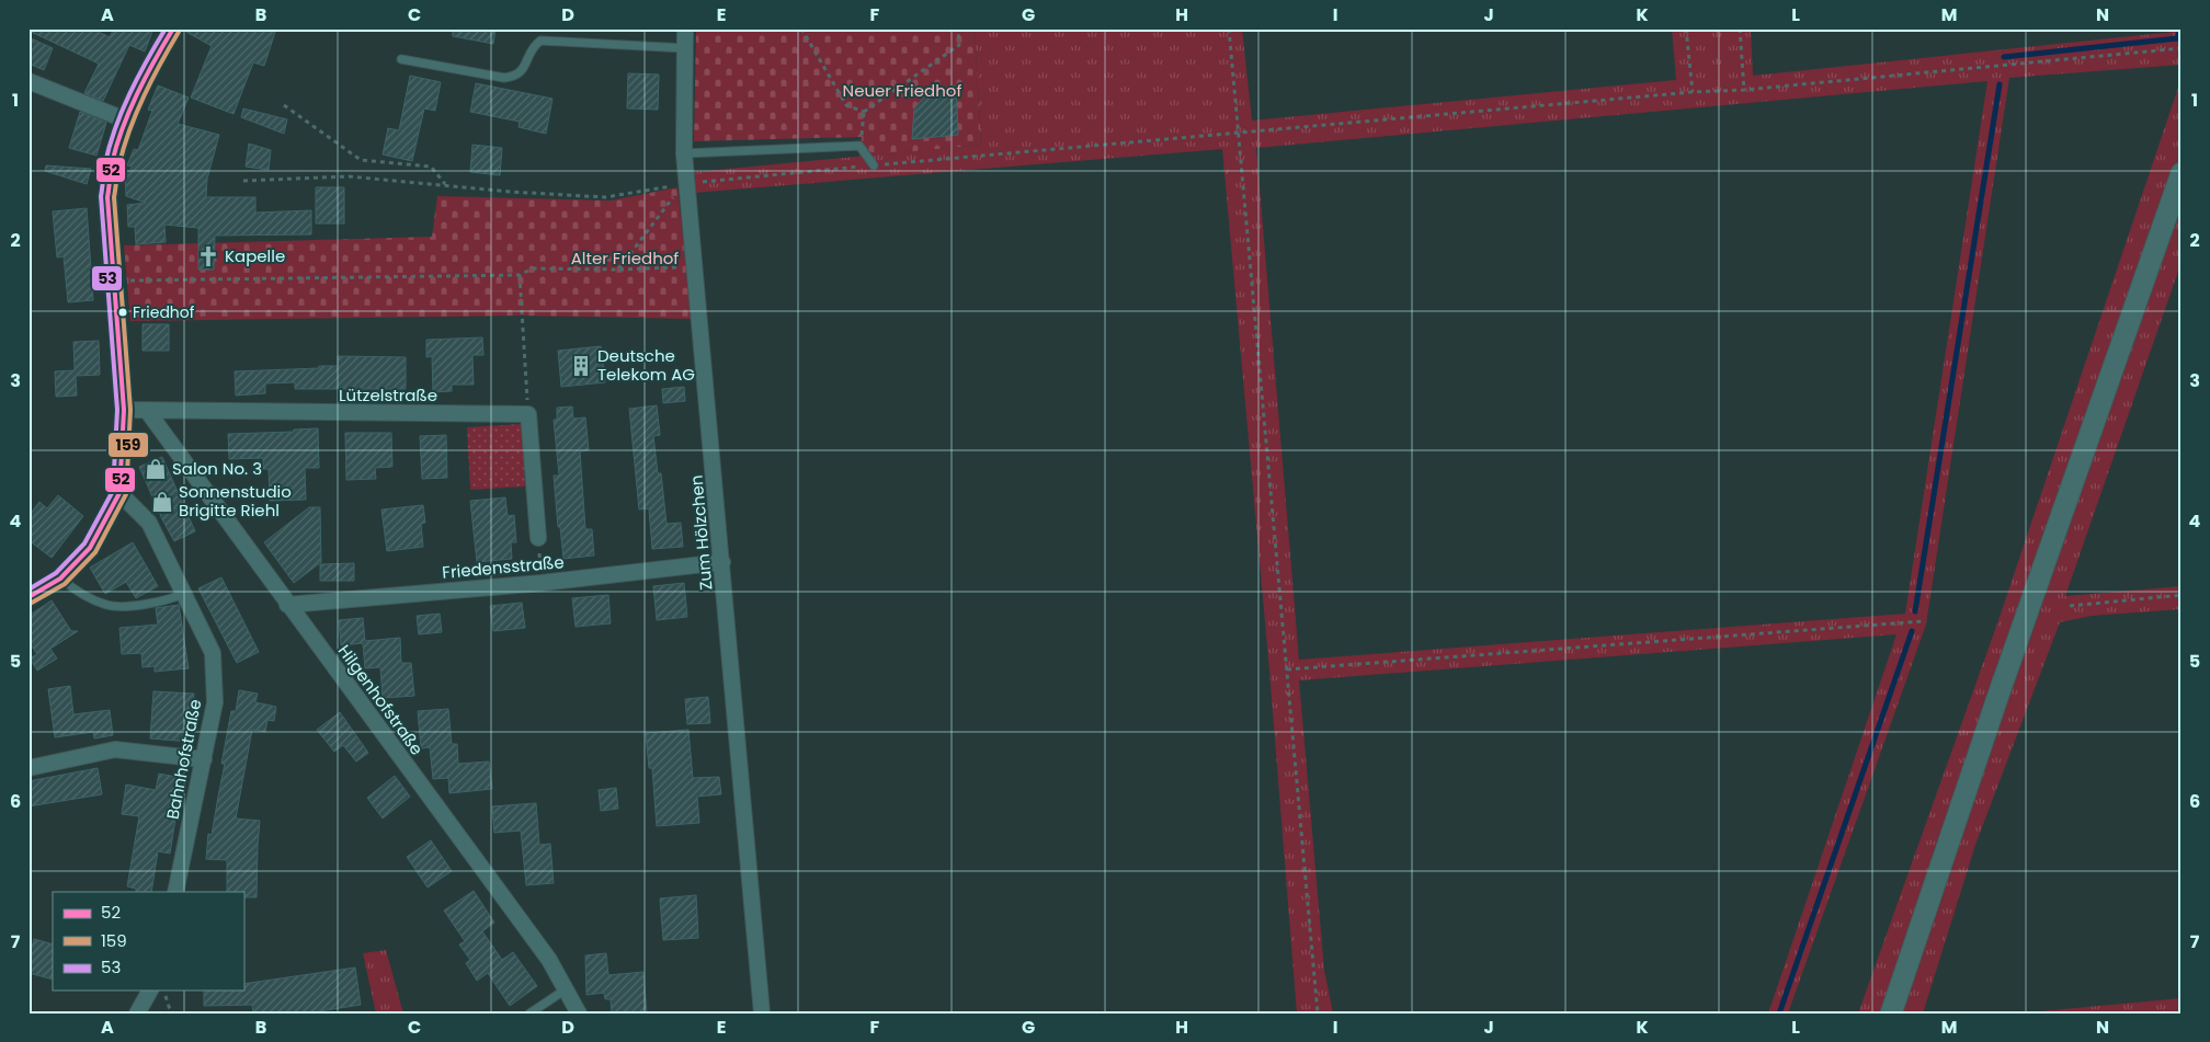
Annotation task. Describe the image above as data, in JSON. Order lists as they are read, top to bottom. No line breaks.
{"streets":{"street":["Lützelstraße","Zum Hölzchen","Friedensstraße","Hilgenhofstraße","Bahnhofstraße"]},"crossings":[["Lützelstraße","Hilgenhofstraße"],["Zum Hölzchen","Friedensstraße"],["Friedensstraße","Hilgenhofstraße"]],"parks":["Neuer Friedhof","Alter Friedhof"],"places":{"church":["Kapelle"],"other":["Friedhof"],"building":["Deutsche Telekom AG"],"shop":["Salon No. 3","Sonnenstudio Brigitte Riehl"]},"lines":["transit line 52","transit line 53","transit line 159"],"legend":["52","159","53"],"grid":{"columns":["A","B","C","D","E","F","G","H","I","J","K","L","M","N"],"rows":["1","2","3","4","5","6","7"]}}
